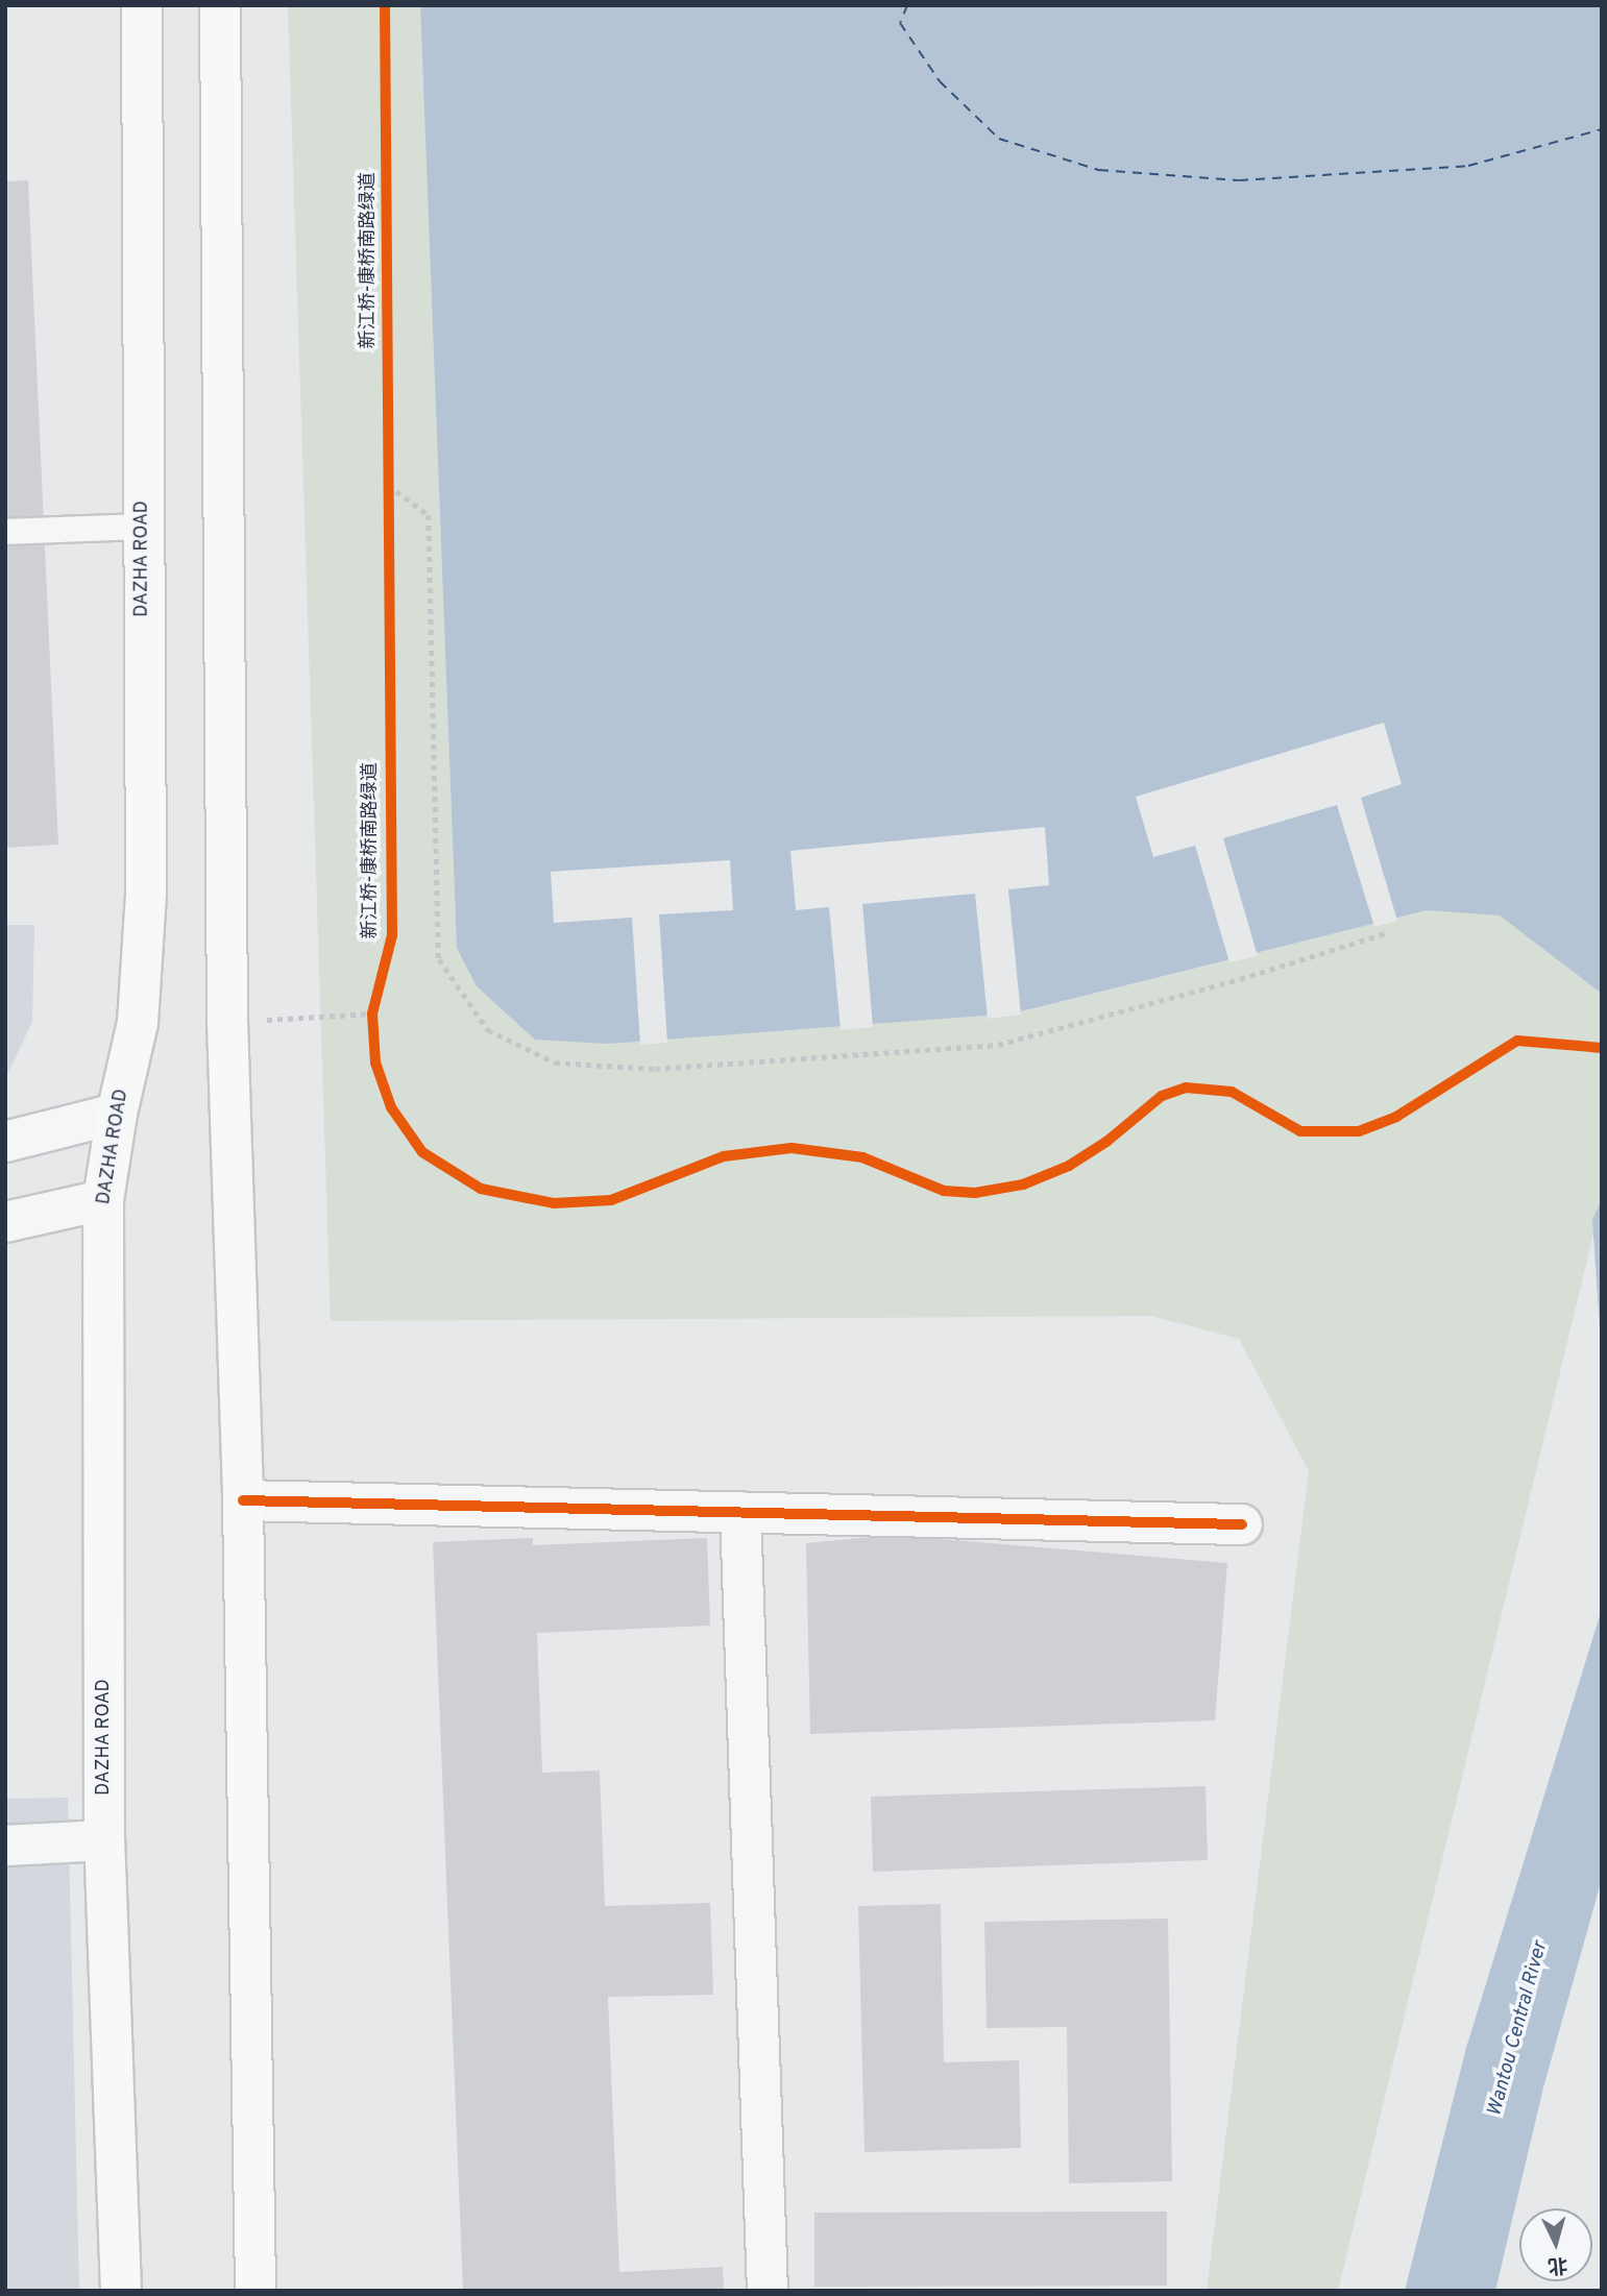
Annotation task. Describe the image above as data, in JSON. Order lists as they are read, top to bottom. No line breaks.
{"streets":{"main road":["DAZHA ROAD"],"cycle path":["新江桥-康桥南路绿道"]},"water":["Wantou Central River"],"north":"bottom"}
